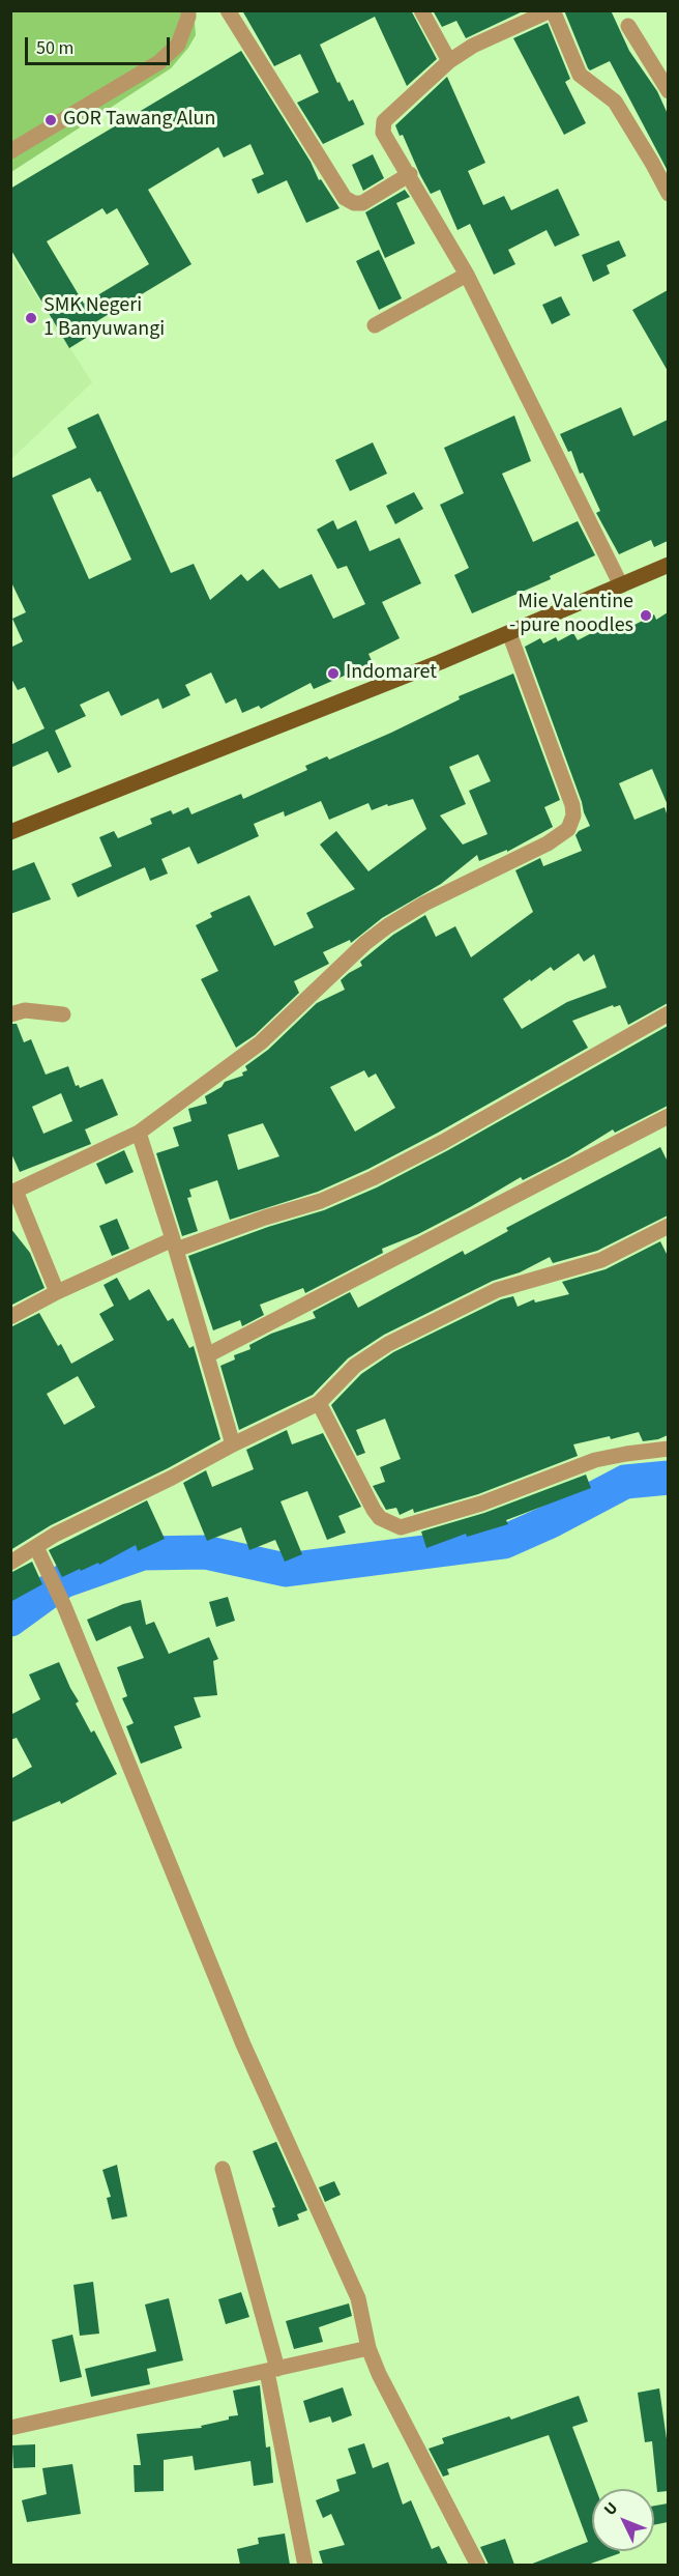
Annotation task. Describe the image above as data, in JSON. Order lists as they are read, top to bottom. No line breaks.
{"places":["GOR Tawang Alun","SMK Negeri 1 Banyuwangi","Mie Valentine - pure noodles","Indomaret"],"scale_bar":"50 m","north":"top left"}
